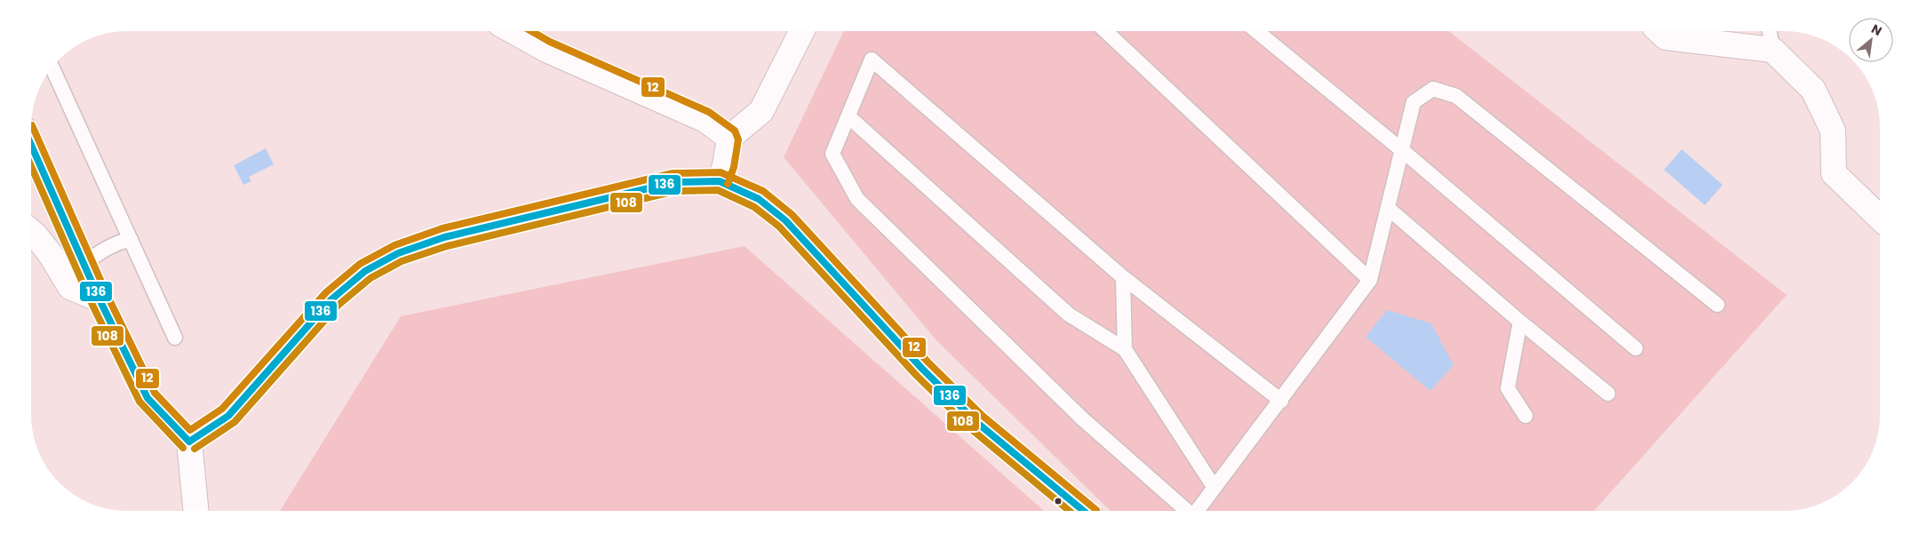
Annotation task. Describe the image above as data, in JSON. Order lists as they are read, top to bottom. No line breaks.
{"lines":["transit line 12","transit line 136","transit line 108"],"north":"top right"}
